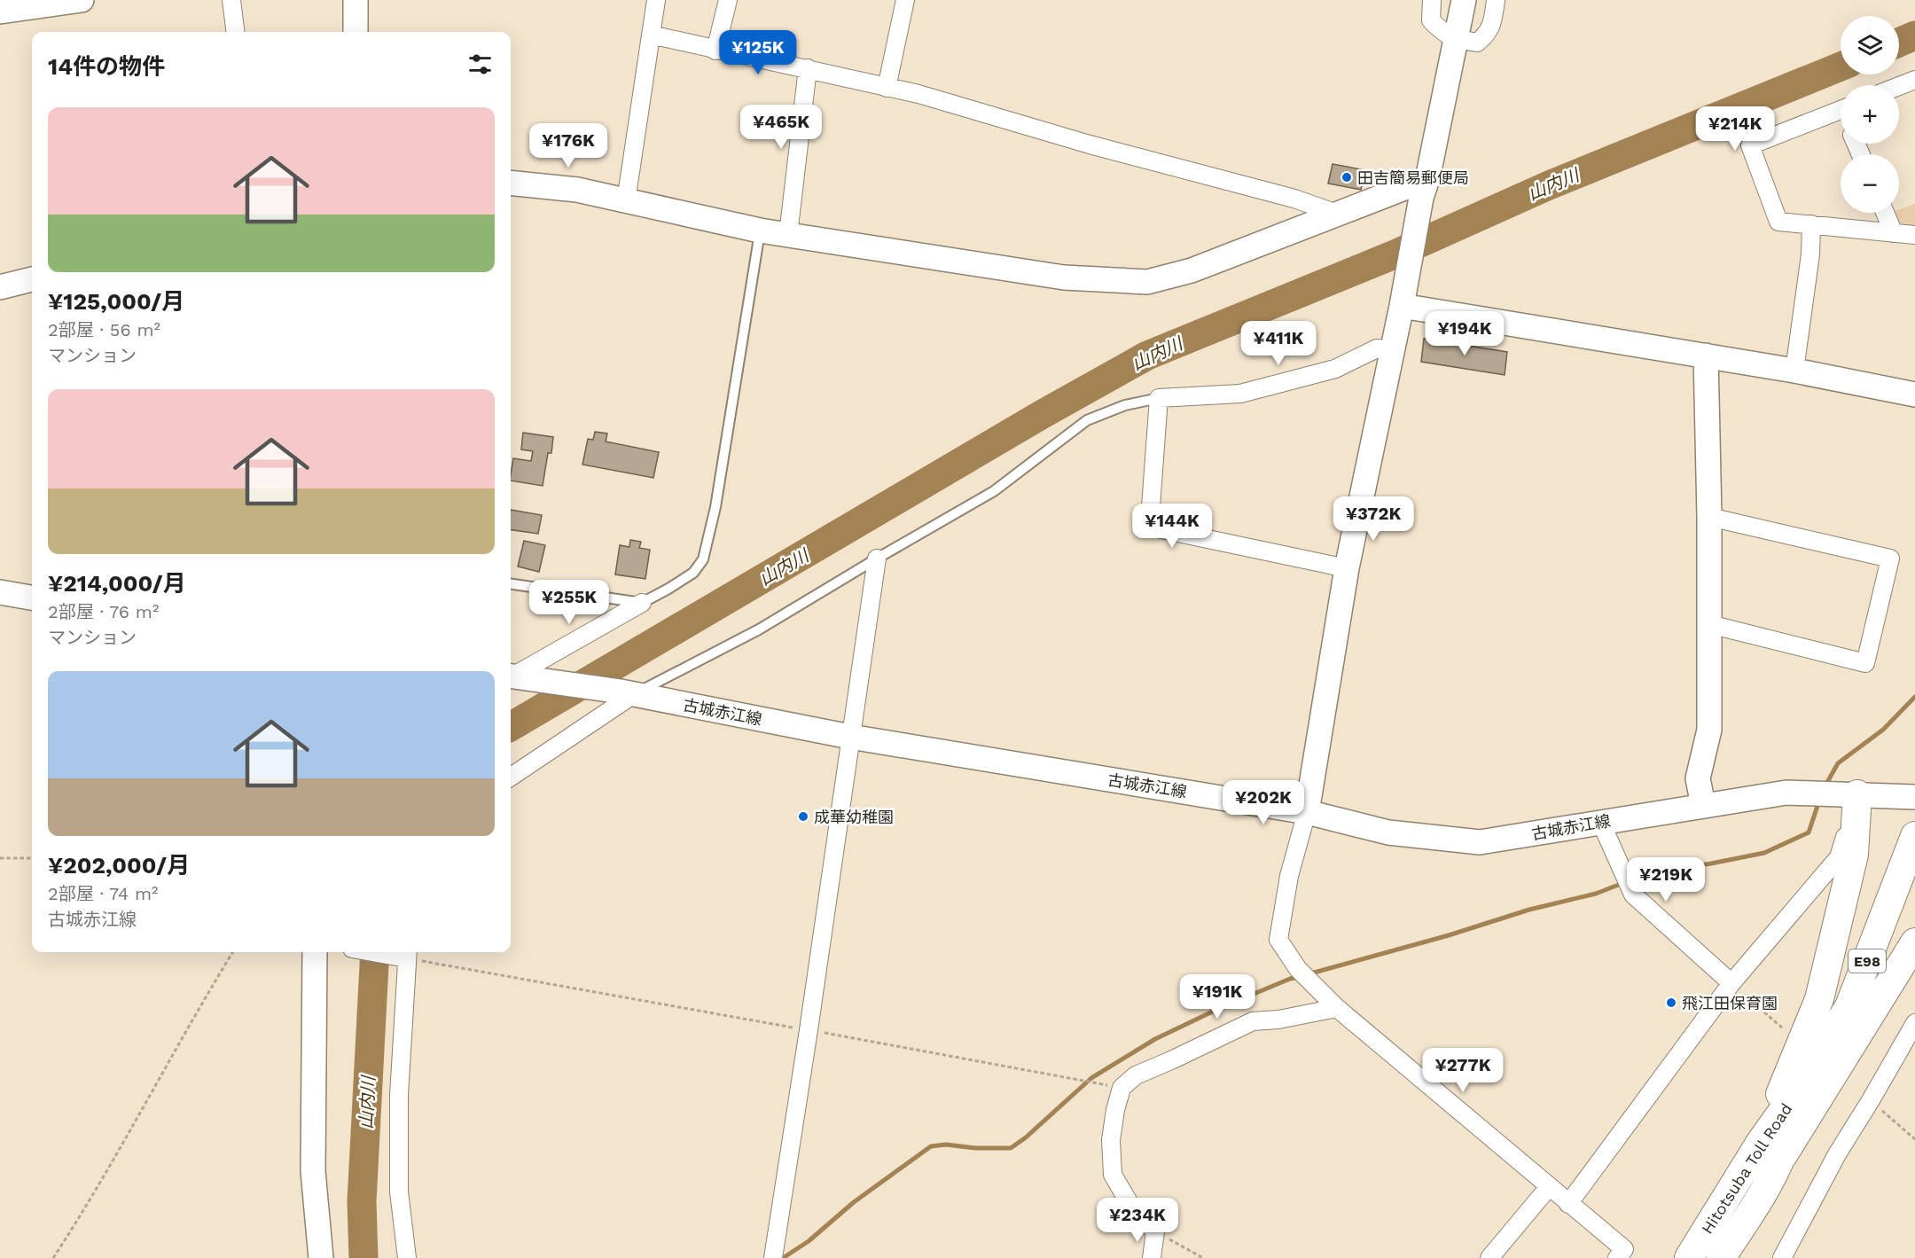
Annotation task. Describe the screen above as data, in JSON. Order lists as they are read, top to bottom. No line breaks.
{"streets":{"main road":["E98","Hitotsuba Toll Road"],"street":["古城赤江線"]},"water":["山内川"],"places":["田吉簡易郵便局","成華幼稚園","飛江田保育園"],"page":{"map_buttons":["+","−"],"price":["¥125K","¥465K","¥214K","¥176K","¥194K","¥411K","¥372K","¥144K","¥255K","¥202K","¥219K","¥191K","¥277K","¥234K"],"heading":"14件の物件","list":[{"name":"¥125,000/月","note":"2部屋 · 56 m² · マンション"},{"name":"¥214,000/月","note":"2部屋 · 76 m² · マンション"},{"name":"¥202,000/月","note":"2部屋 · 74 m² · 古城赤江線"}]}}
